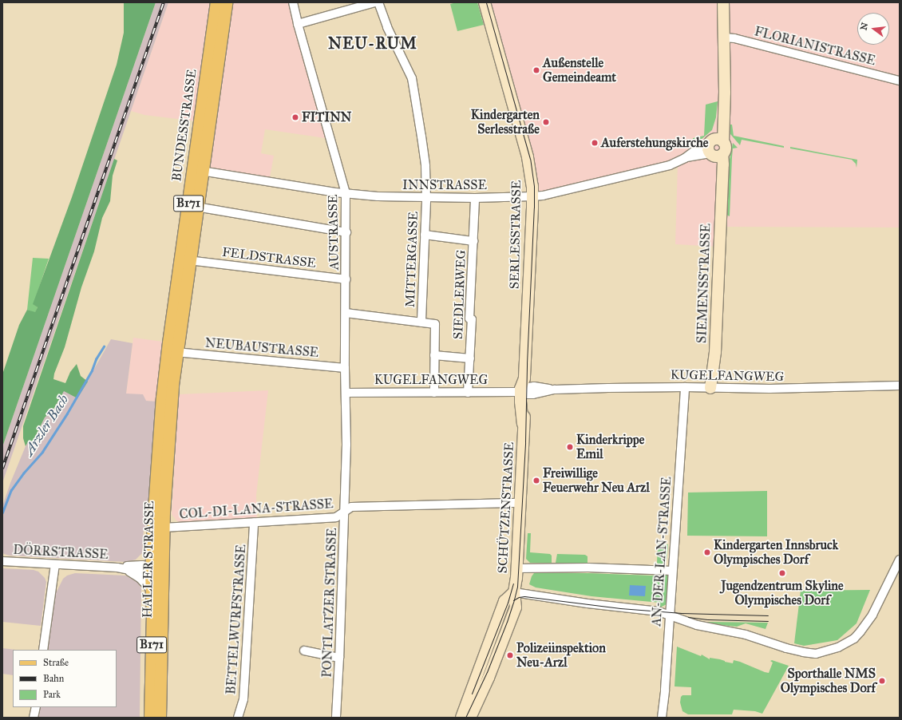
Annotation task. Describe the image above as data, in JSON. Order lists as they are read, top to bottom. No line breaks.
{"streets":{"main road":["BUNDESSTRASSE","B171","HALLER STRASSE"],"street":["FLORIANISTRASSE","INNSTRASSE","AUSTRASSE","SERLESSTRASSE","FELDSTRASSE","MITTERGASSE","SIEMENSSTRASSE","SIEDLERWEG","NEUBAUSTRASSE","KUGELFANGWEG","SCHÜTZENSTRASSE","COL-DI-LANA-STRASSE","AN-DER-LAN-STRASSE","DÖRRSTRASSE","PONTLATZER STRASSE","BETTELWURFSTRASSE"]},"crossings":[["FLORIANISTRASSE","SIEMENSSTRASSE"],["BUNDESSTRASSE","INNSTRASSE"],["BUNDESSTRASSE","FELDSTRASSE"],["BUNDESSTRASSE","NEUBAUSTRASSE"],["BUNDESSTRASSE","HALLER STRASSE"],["INNSTRASSE","AUSTRASSE"],["INNSTRASSE","SERLESSTRASSE"],["INNSTRASSE","MITTERGASSE"],["INNSTRASSE","SIEMENSSTRASSE"],["INNSTRASSE","SIEDLERWEG"],["AUSTRASSE","FELDSTRASSE"],["AUSTRASSE","MITTERGASSE"],["AUSTRASSE","NEUBAUSTRASSE"],["AUSTRASSE","KUGELFANGWEG"],["AUSTRASSE","PONTLATZER STRASSE"],["SERLESSTRASSE","KUGELFANGWEG"],["SERLESSTRASSE","SCHÜTZENSTRASSE"],["MITTERGASSE","KUGELFANGWEG"],["SIEMENSSTRASSE","KUGELFANGWEG"],["SIEDLERWEG","KUGELFANGWEG"],["KUGELFANGWEG","SCHÜTZENSTRASSE"],["KUGELFANGWEG","AN-DER-LAN-STRASSE"],["KUGELFANGWEG","PONTLATZER STRASSE"],["SCHÜTZENSTRASSE","COL-DI-LANA-STRASSE"],["COL-DI-LANA-STRASSE","HALLER STRASSE"],["COL-DI-LANA-STRASSE","PONTLATZER STRASSE"],["COL-DI-LANA-STRASSE","BETTELWURFSTRASSE"],["DÖRRSTRASSE","HALLER STRASSE"]],"districts":["NEU-RUM"],"water":["Arzler Bach"],"places":["Außenstelle Gemeindeamt","FITINN","Kindergarten Serlesstraße","Auferstehungskirche","Kinderkrippe Emil","Freiwillige Feuerwehr Neu Arzl","Kindergarten Innsbruck Olympisches Dorf","Jugendzentrum Skyline Olympisches Dorf","Polizeiinspektion Neu-Arzl","Sporthalle NMS Olympisches Dorf"],"legend":["Straße","Bahn","Park"],"north":"left"}
